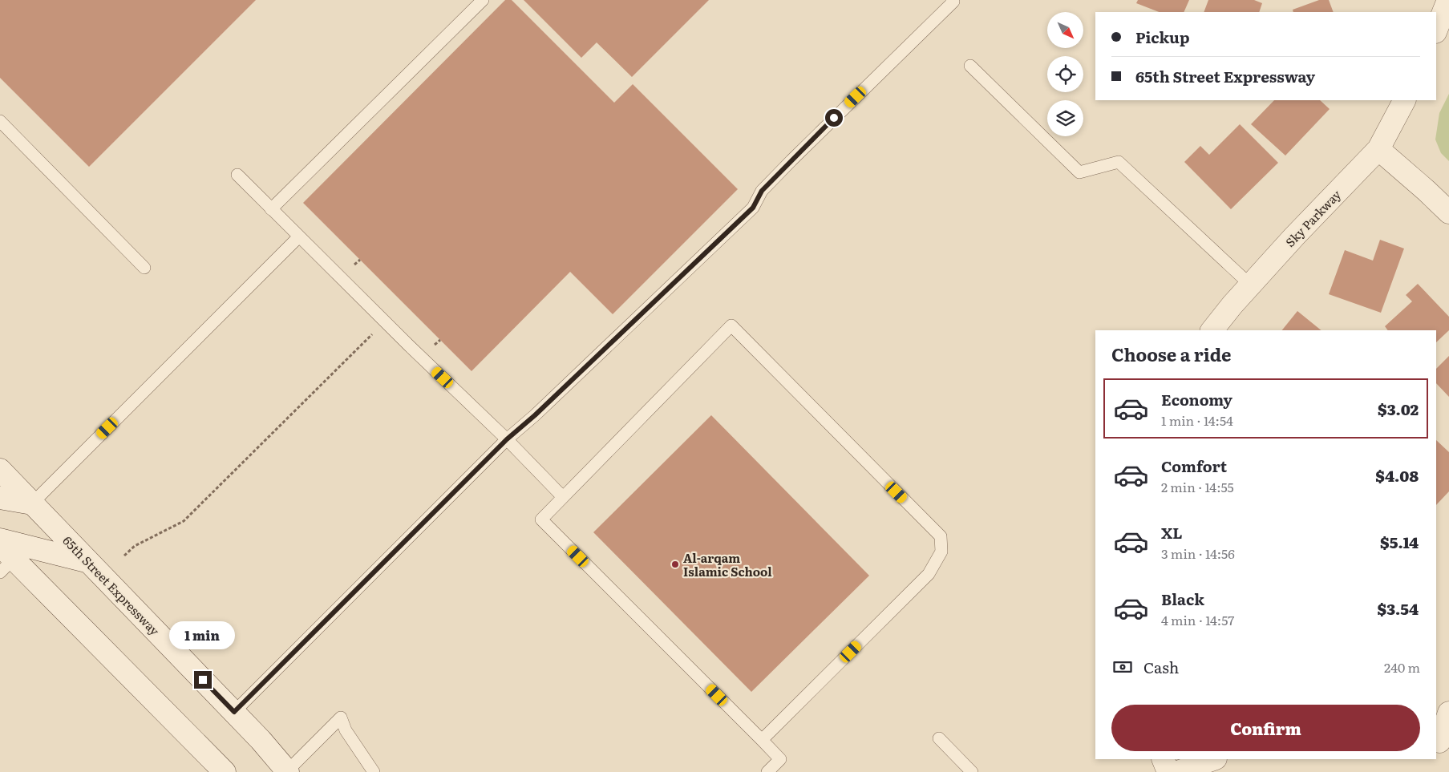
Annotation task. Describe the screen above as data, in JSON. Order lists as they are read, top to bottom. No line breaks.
{"streets":{"main road":["Sky Parkway","65th Street Expressway"]},"places":["Al-arqam Islamic School"],"north":"bottom right","page":{"banner":["Pickup","65th Street Expressway"],"heading":"Choose a ride","list":[{"name":"Economy","note":"1 min · 14:54","value":"$3.02"},{"name":"Comfort","note":"2 min · 14:55","value":"$4.08"},{"name":"XL","note":"3 min · 14:56","value":"$5.14"},{"name":"Black","note":"4 min · 14:57","value":"$3.54"}],"bubble":"1 min","pay":["Cash","240 m"],"buttons":"Confirm"}}
